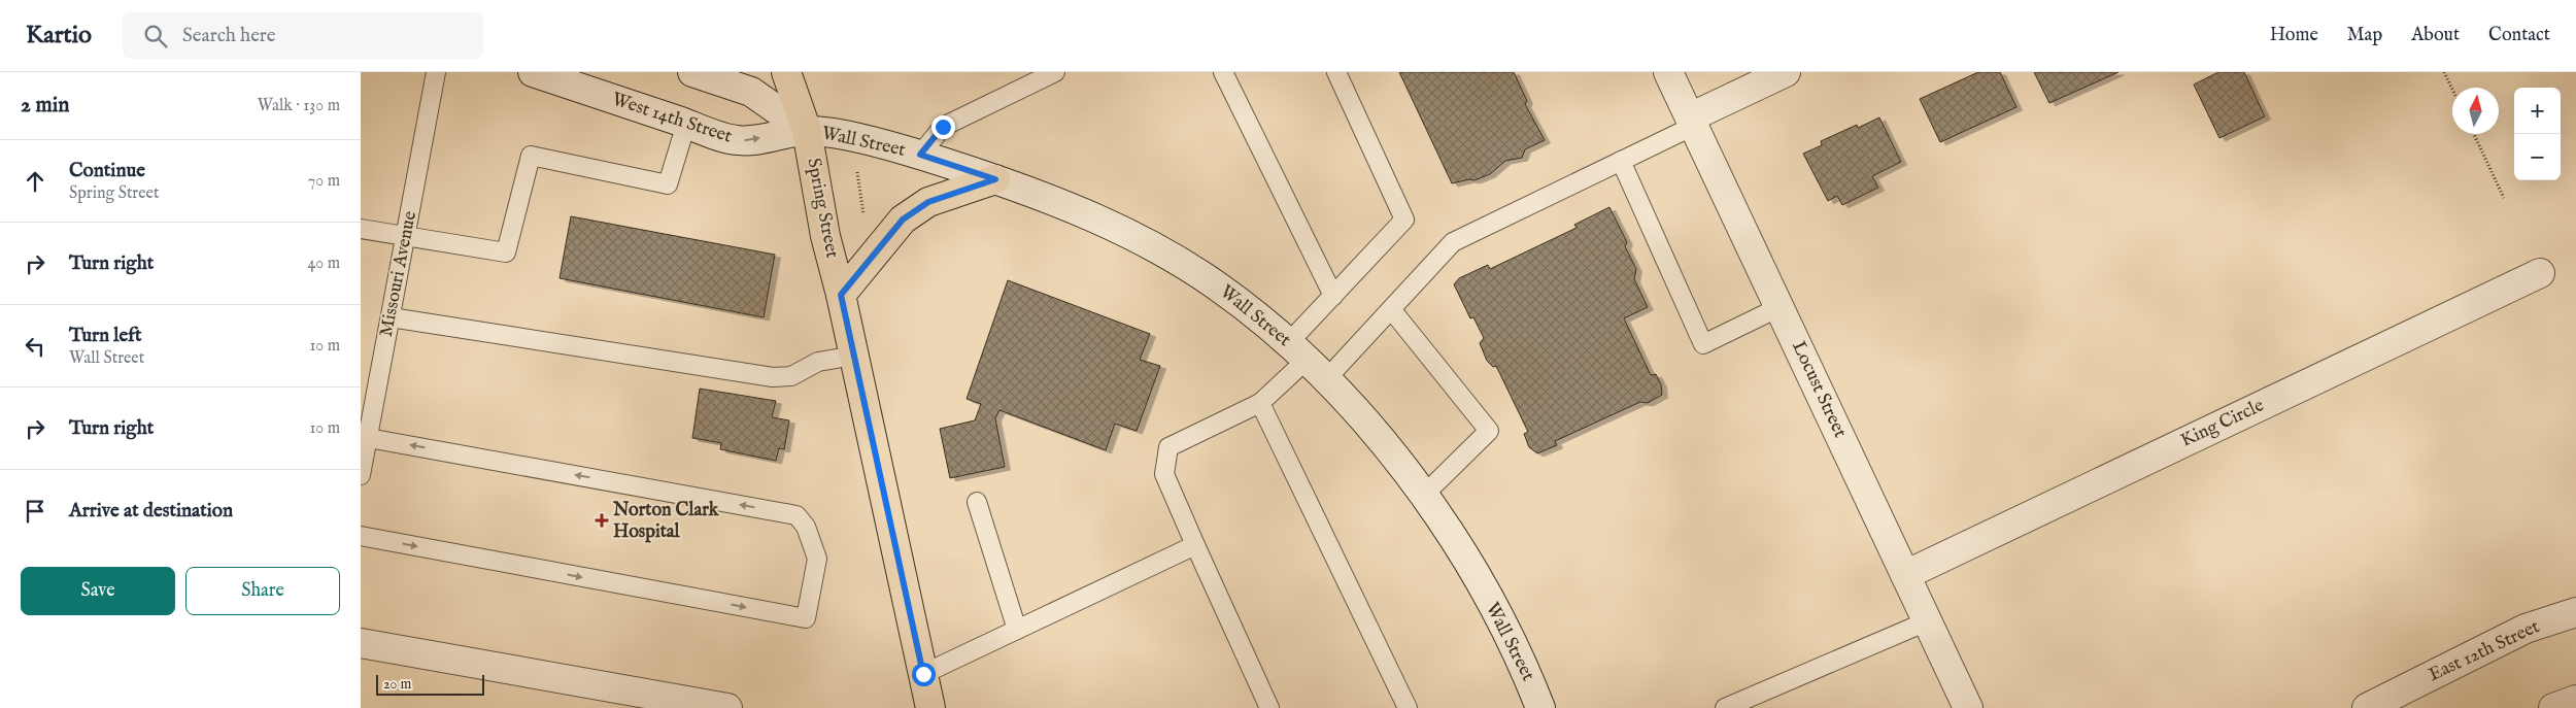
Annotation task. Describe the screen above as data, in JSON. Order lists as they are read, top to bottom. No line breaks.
{"streets":{"main road":["Spring Street"],"street":["West 14th Street","Wall Street","Locust Street","King Circle","East 12th Street"],"lane":["Missouri Avenue"]},"crossings":[["West 14th Street","Wall Street"],["West 14th Street","Spring Street"],["Wall Street","Spring Street"],["Locust Street","King Circle"]],"places":{"health":["Norton Clark Hospital"]},"scale_bar":"20 m","north":"top","page":{"header":"Kartio","search":"Search here","nav":["Home","Map","About","Contact"],"heading":["2 min","Walk · 130 m"],"map_buttons":["+","−"],"list":[["Continue","Spring Street","70 m"],["Turn right","40 m"],["Turn left","Wall Street","10 m"],["Turn right","10 m"],"Arrive at destination"],"buttons":["Save","Share"],"scale":"20 m"}}
